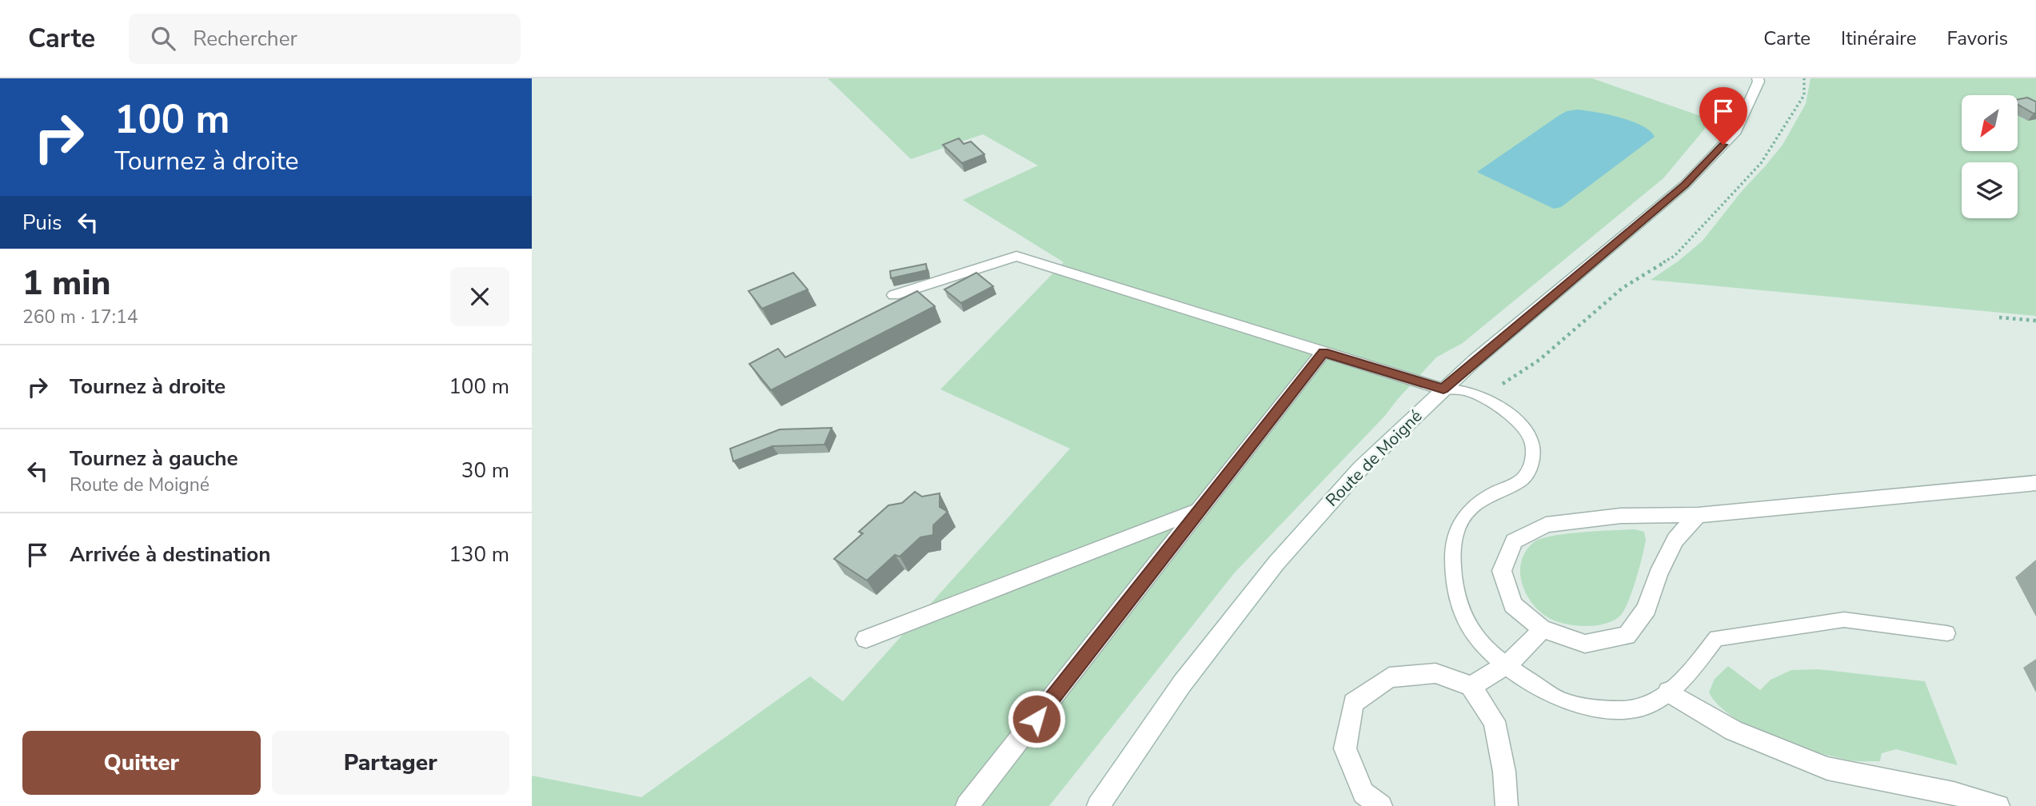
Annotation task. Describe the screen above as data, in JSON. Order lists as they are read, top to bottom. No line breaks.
{"streets":{"street":["Route de Moigné"]},"north":"bottom left","page":{"header":"Carte","search":"Rechercher","nav":["Carte","Itinéraire","Favoris"],"turn":["100 m","Tournez à droite"],"then":"Puis","heading":["1 min","260 m · 17:14"],"list":[{"name":"Tournez à droite","value":"100 m"},{"name":"Tournez à gauche","note":"Route de Moigné","value":"30 m"},{"name":"Arrivée à destination","value":"130 m"}],"buttons":["Quitter","Partager"]}}
